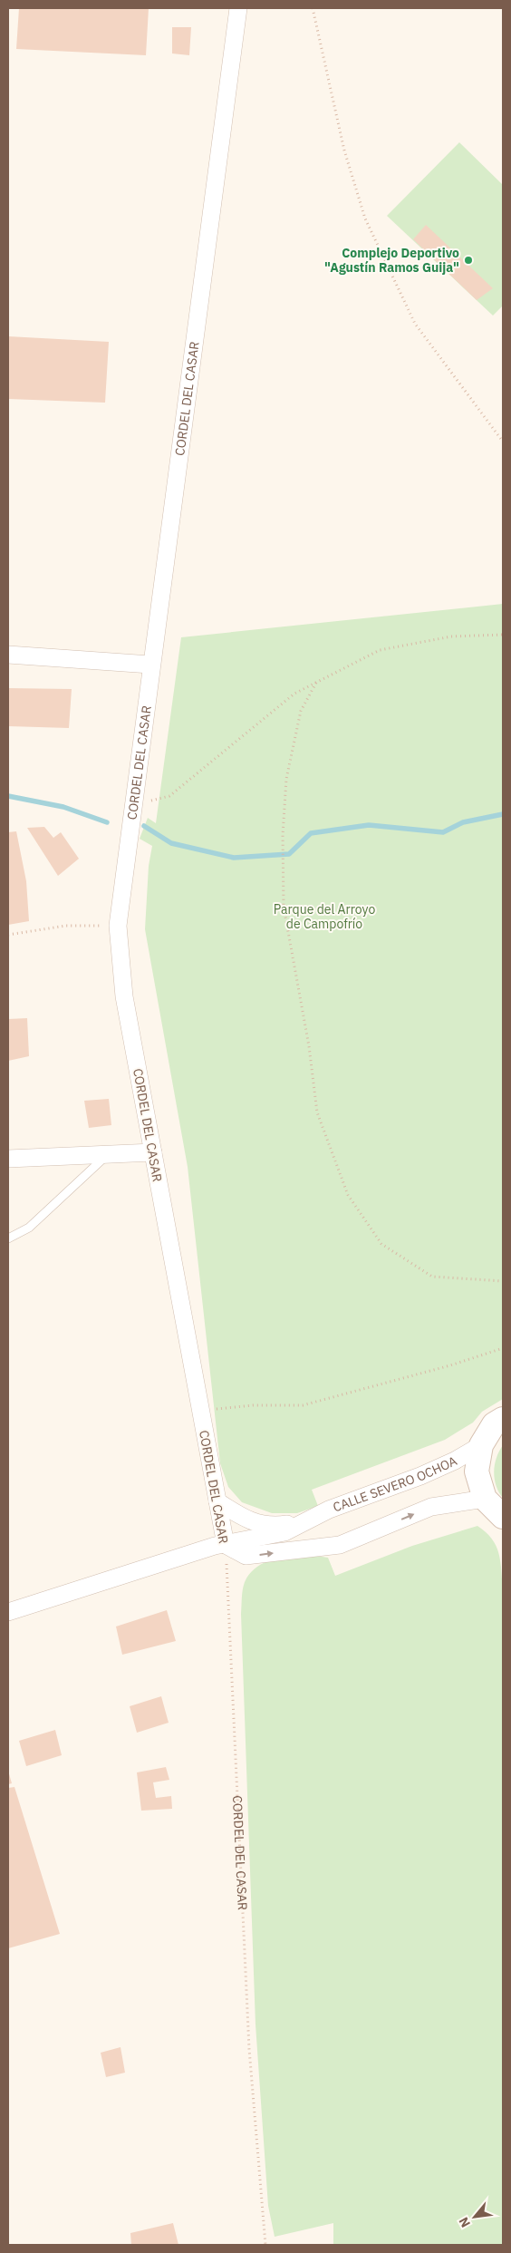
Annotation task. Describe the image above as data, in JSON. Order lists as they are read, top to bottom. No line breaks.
{"streets":{"street":["CORDEL DEL CASAR","CALLE SEVERO OCHOA"]},"crossings":[["CORDEL DEL CASAR","CALLE SEVERO OCHOA"]],"parks":["Parque del Arroyo de Campofrío"],"places":["Complejo Deportivo \"Agustín Ramos Guija\""],"north":"bottom left"}
